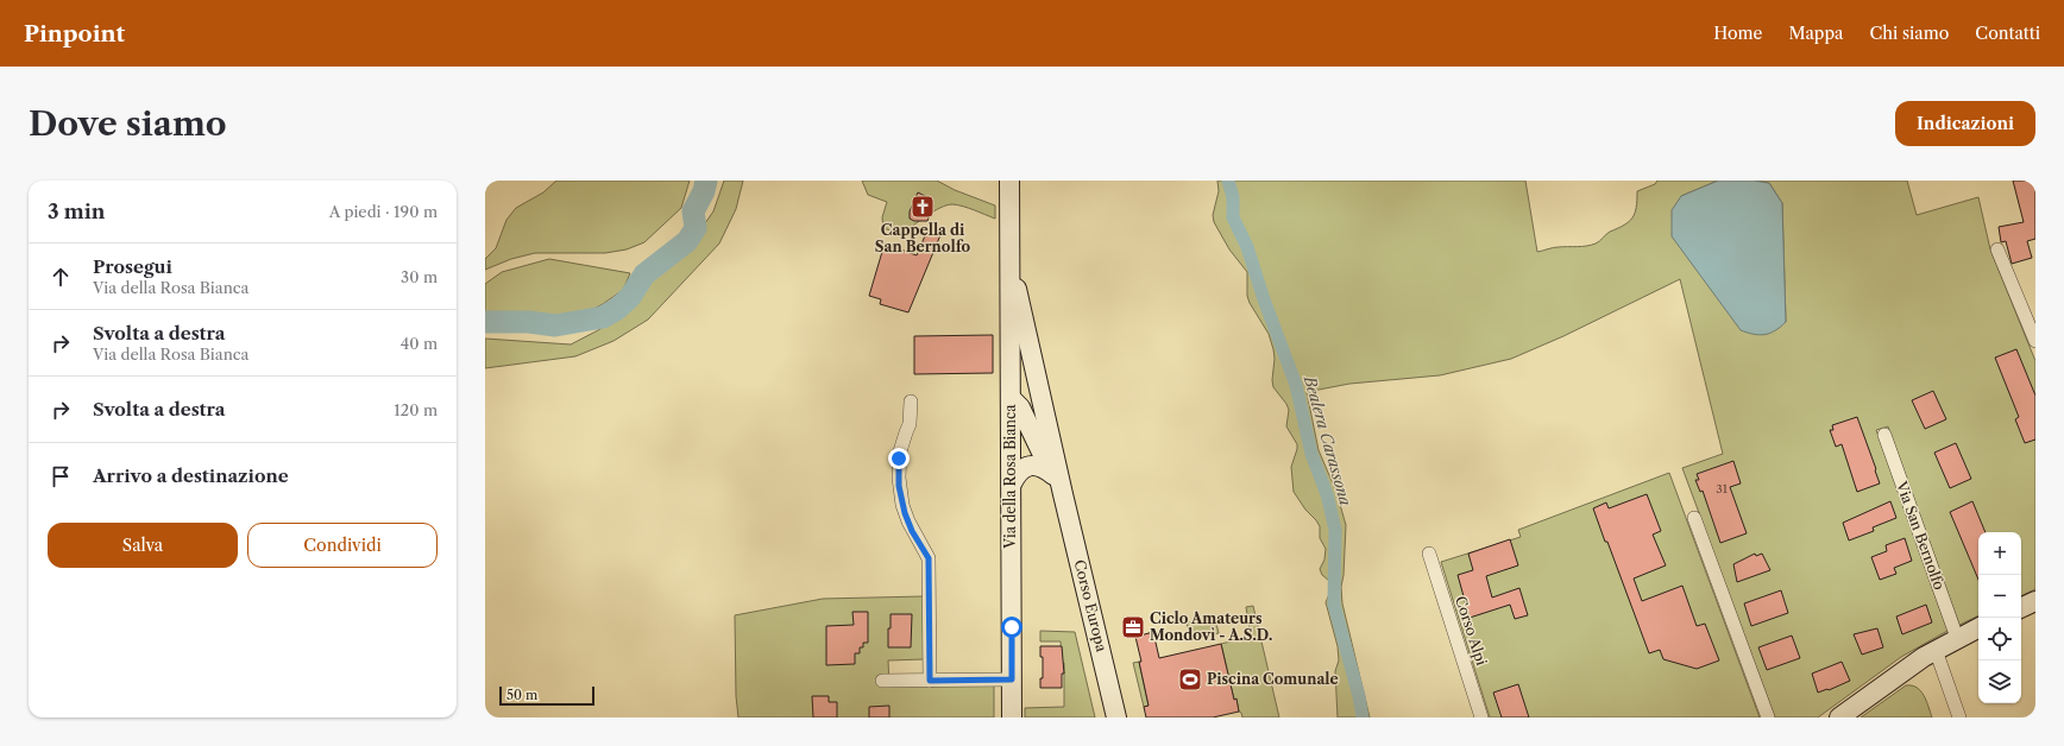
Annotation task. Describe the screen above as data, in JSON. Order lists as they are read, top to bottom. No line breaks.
{"streets":{"street":["Via della Rosa Bianca","Via San Bernolfo","Corso Europa","Corso Alpi"]},"crossings":[["Via della Rosa Bianca","Corso Europa"]],"water":["Bealera Carassona"],"places":{"church":["Cappella di San Bernolfo"],"office":["Ciclo Amateurs Mondovì - A.S.D."],"sports":["Piscina Comunale"]},"house_numbers":["31"],"scale_bar":"50 m","page":{"header":"Pinpoint","nav":["Home","Mappa","Chi siamo","Contatti"],"buttons":["Indicazioni",["Salva","Condividi"]],"title":"Dove siamo","heading":["3 min","A piedi · 190 m"],"list":[["Prosegui","Via della Rosa Bianca","30 m"],["Svolta a destra","Via della Rosa Bianca","40 m"],["Svolta a destra","120 m"],"Arrivo a destinazione"],"map_buttons":["+","−"],"scale":"50 m"}}
